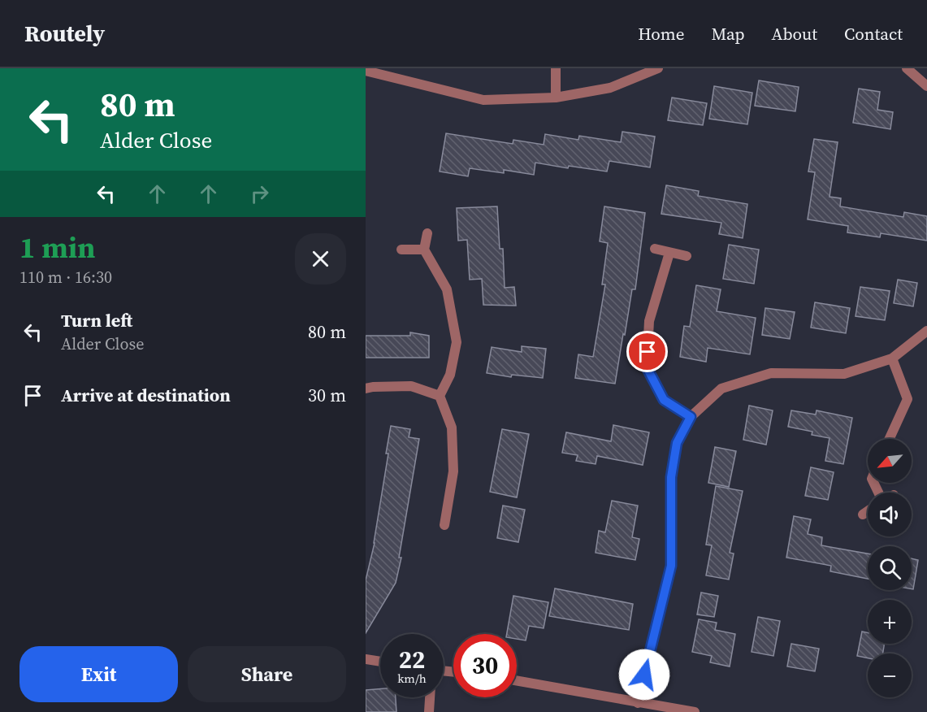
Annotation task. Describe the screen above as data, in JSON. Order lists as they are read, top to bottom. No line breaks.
{"north":"bottom left","page":{"header":"Routely","nav":["Home","Map","About","Contact"],"turn":["80 m","Alder Close"],"heading":["1 min","110 m · 16:30"],"list":[{"name":"Turn left","note":"Alder Close","value":"80 m"},{"name":"Arrive at destination","value":"30 m"}],"map_buttons":["+","−"],"speed":"22 km/h","limit":"30","buttons":["Exit","Share"]}}
